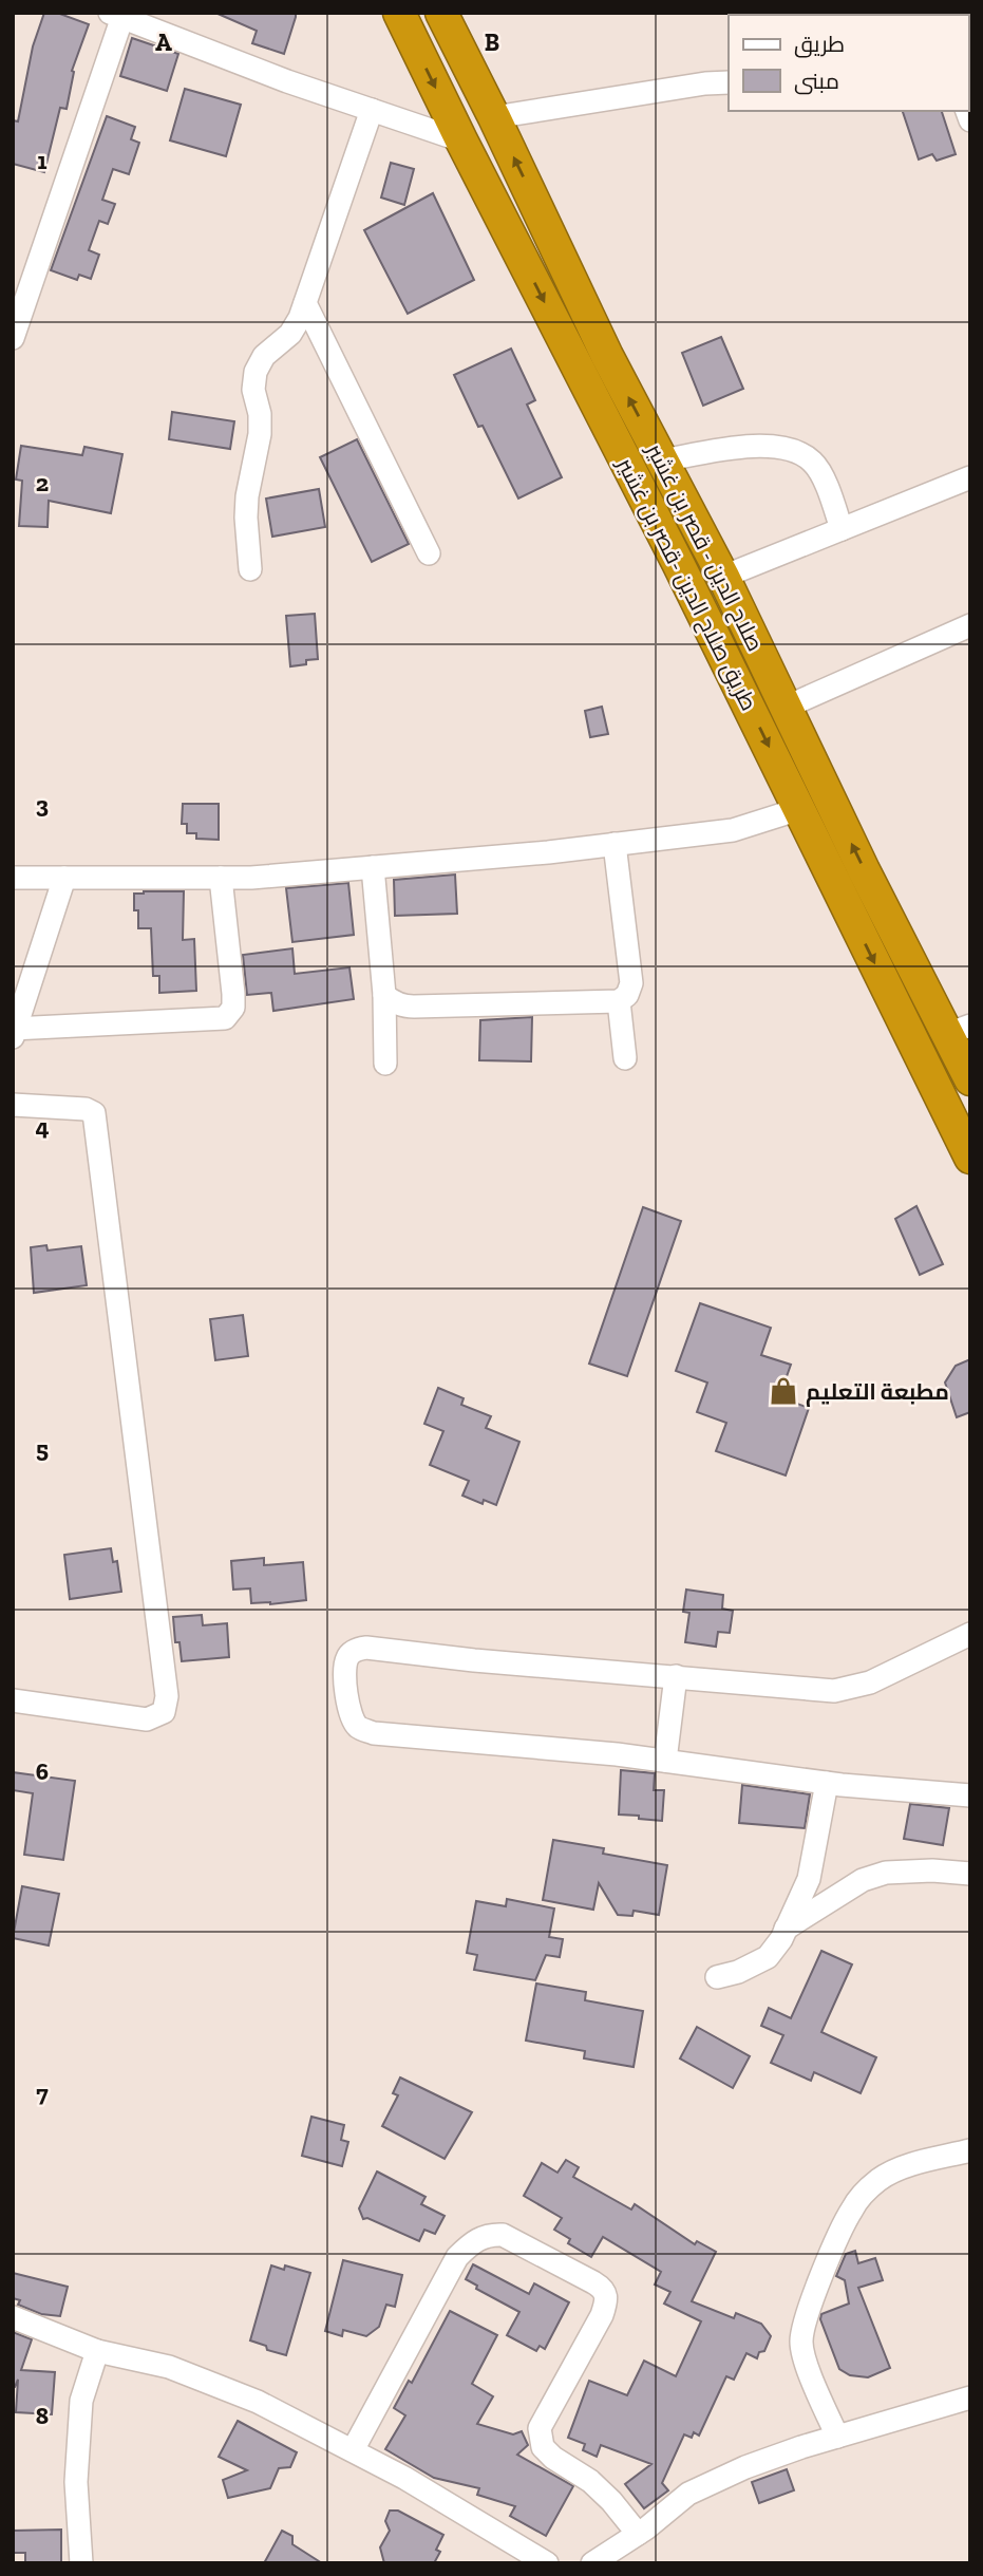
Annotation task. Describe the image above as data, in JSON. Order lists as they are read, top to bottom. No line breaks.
{"streets":{"highway":["صلاح الدين - قصر بن غشير","طريق صلاح الدين -قصر بن غشير"]},"one_way":["صلاح الدين - قصر بن غشير","طريق صلاح الدين -قصر بن غشير"],"places":{"shop":["مطبعة التعليم"]},"legend":["طريق","مبنى"],"grid":{"columns":["A","B"],"rows":["1","2","3","4","5","6","7","8"]}}
